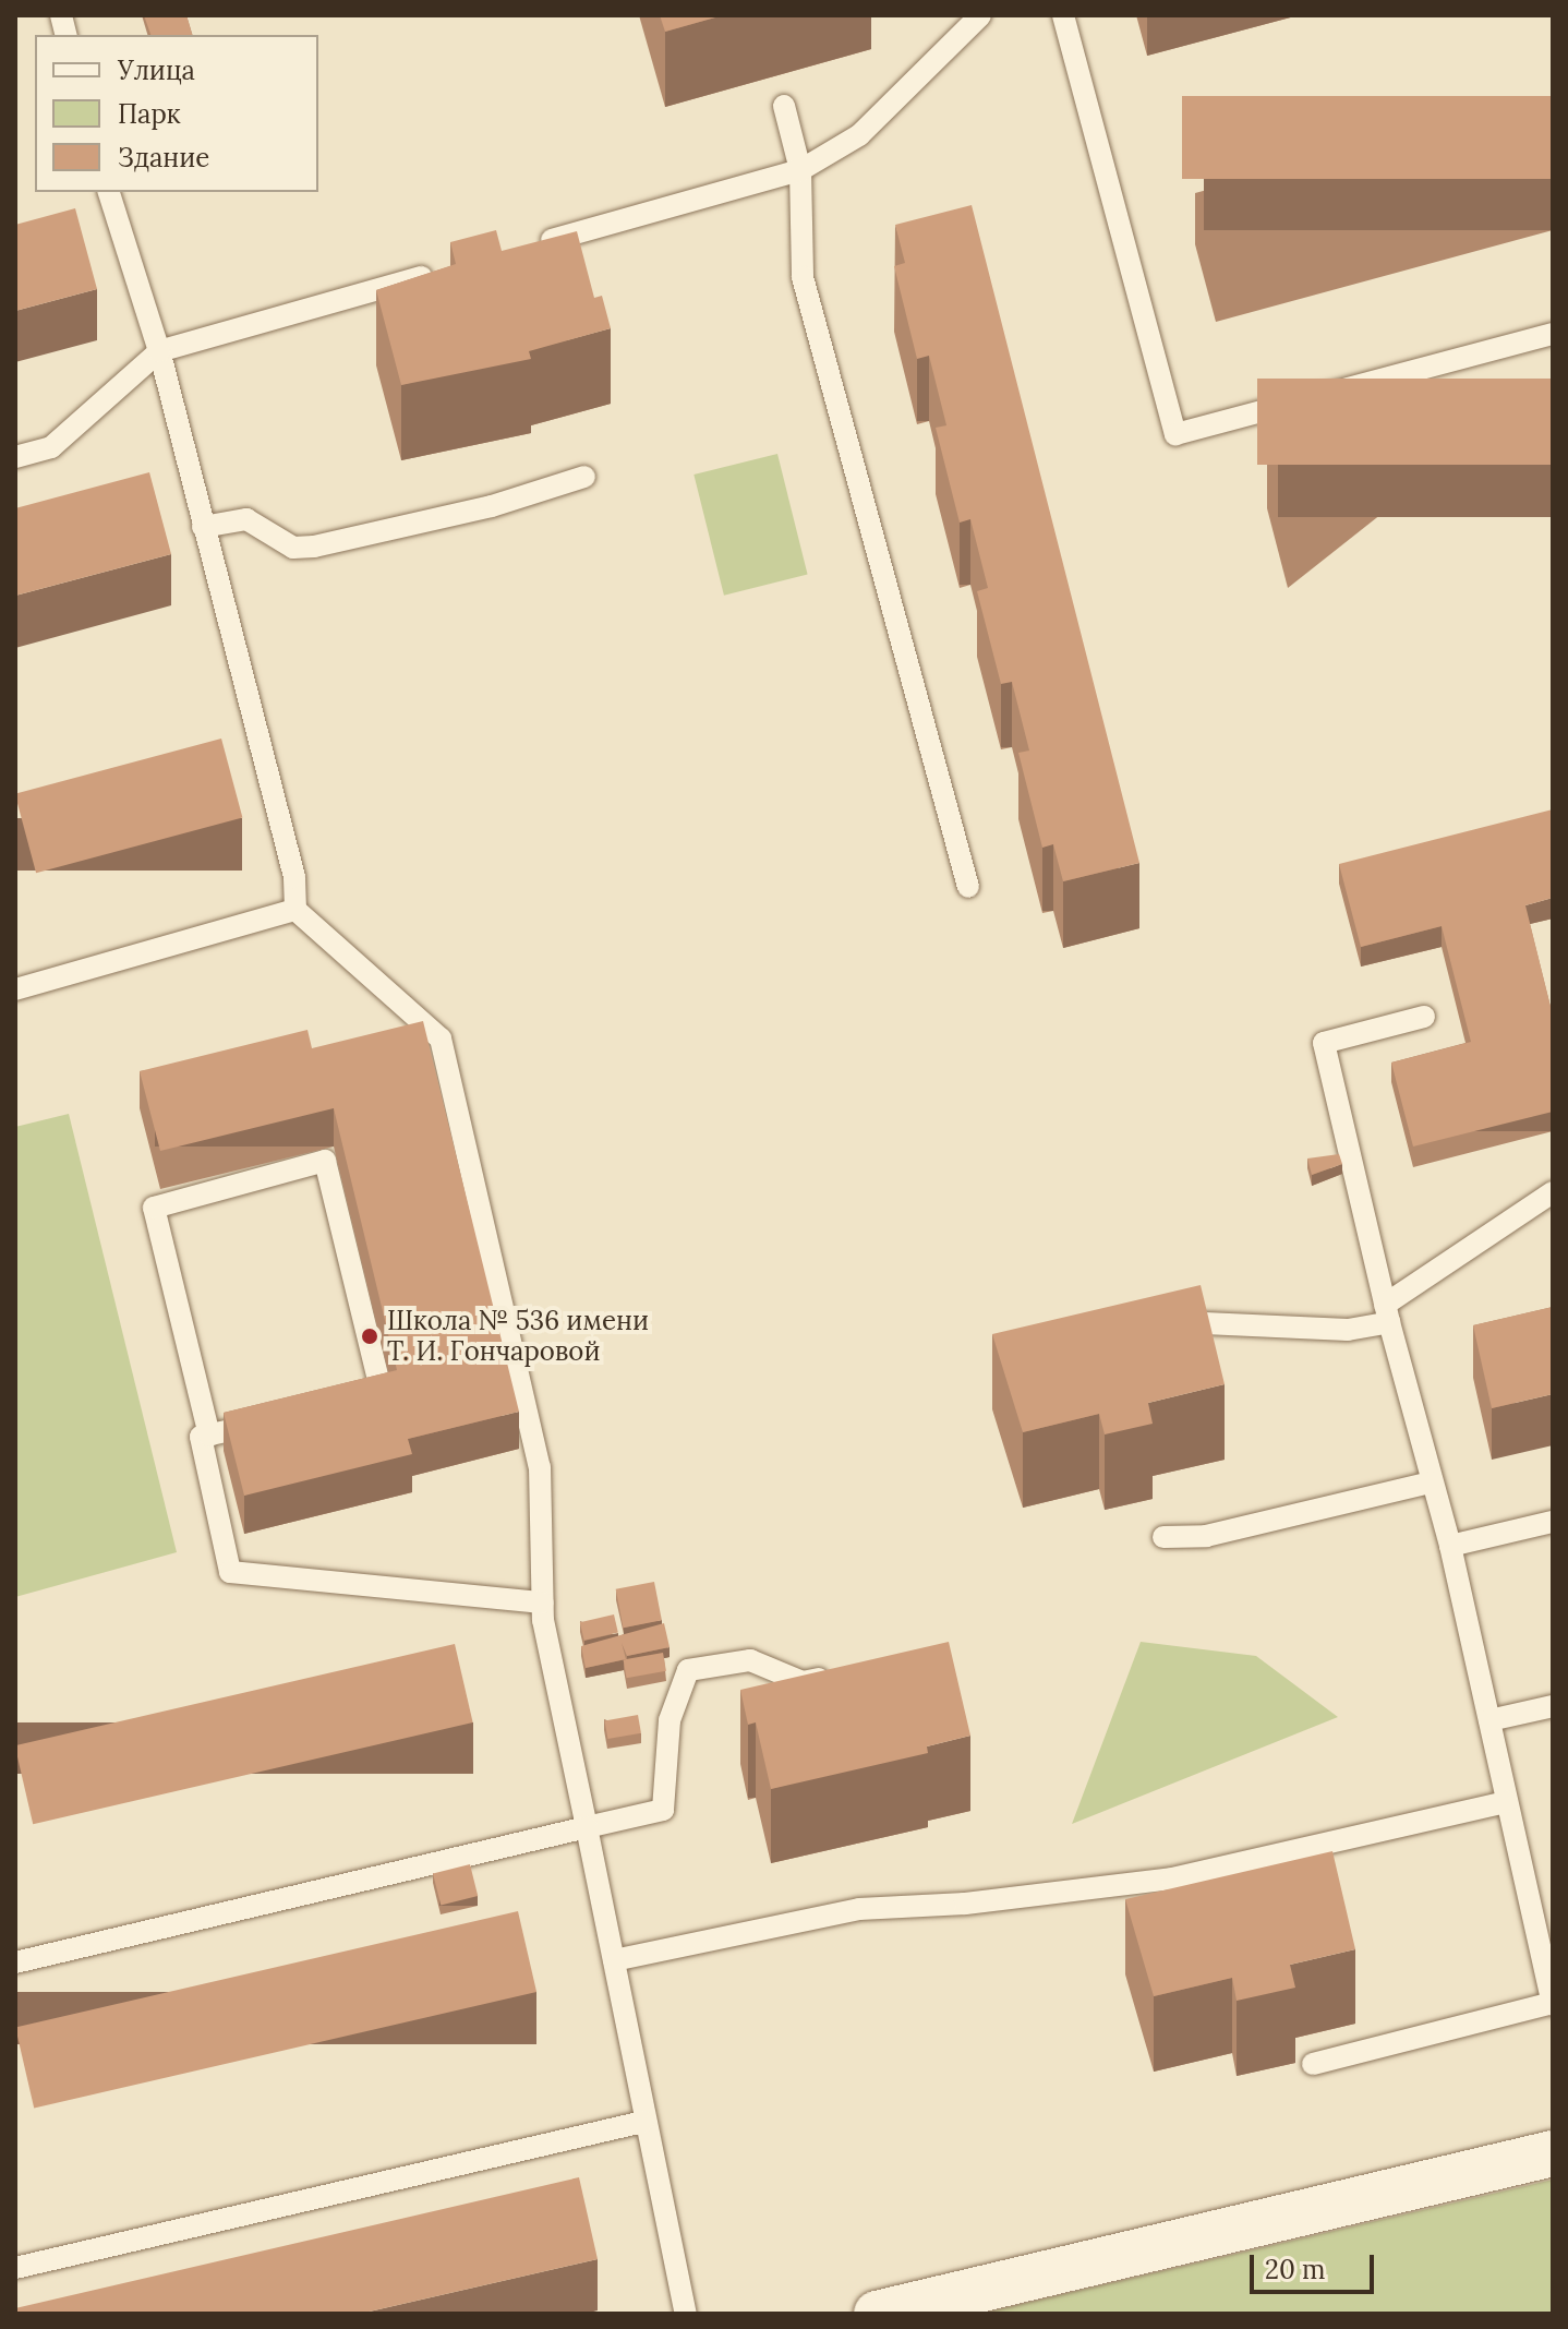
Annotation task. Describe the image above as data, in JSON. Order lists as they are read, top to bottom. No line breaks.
{"places":["Школа № 536 имени Т. И. Гончаровой"],"legend":["Улица","Парк","Здание"],"scale_bar":"20 m"}
